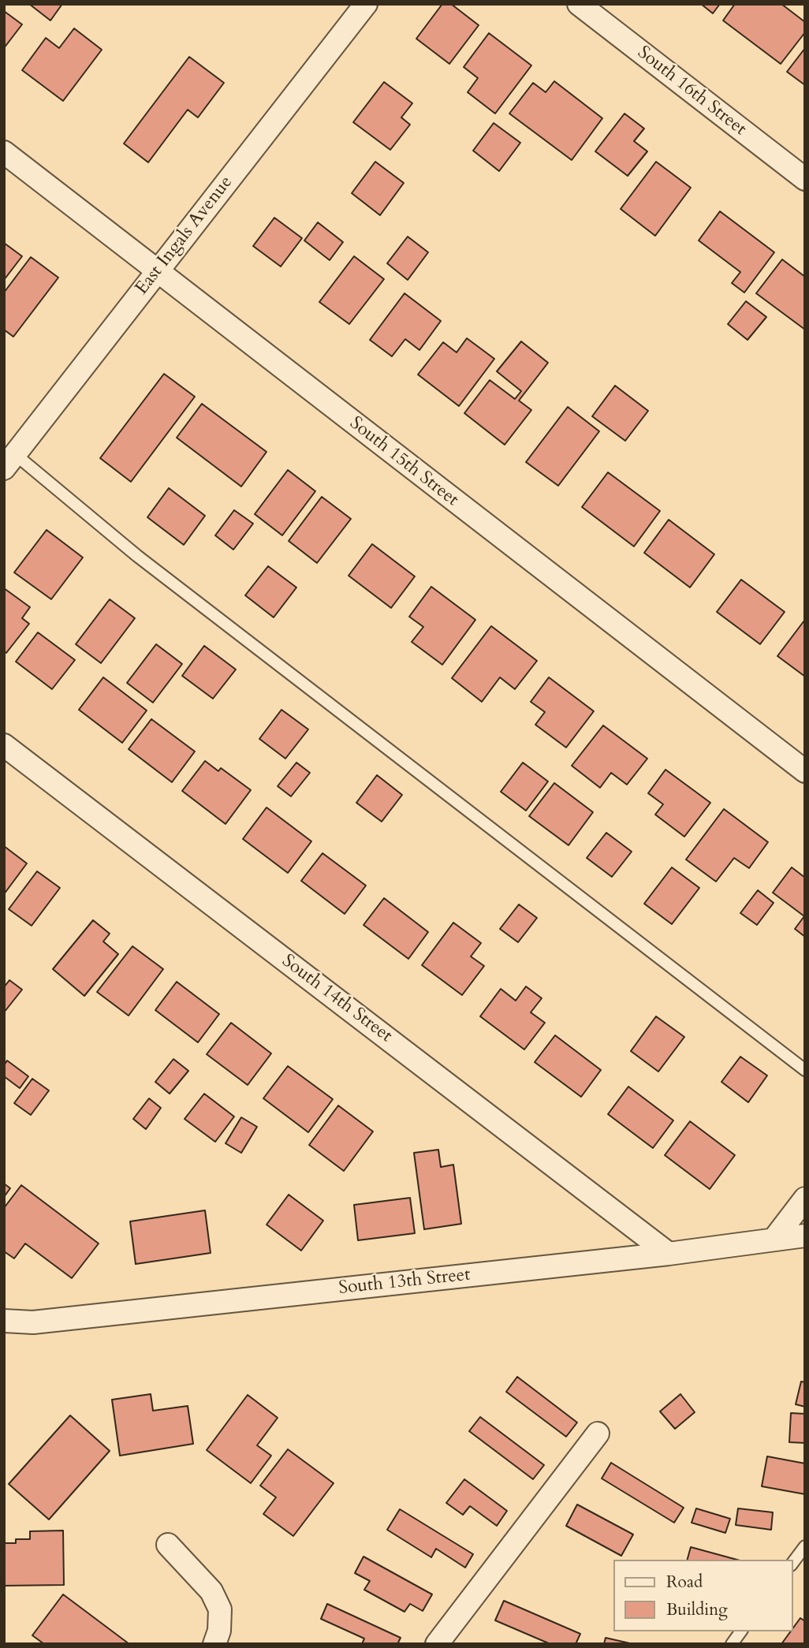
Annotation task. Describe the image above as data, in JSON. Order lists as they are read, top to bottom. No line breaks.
{"streets":{"street":["South 16th Street","East Ingals Avenue","South 15th Street","South 14th Street","South 13th Street"]},"crossings":[["East Ingals Avenue","South 15th Street"],["South 14th Street","South 13th Street"]],"legend":["Road","Building"]}
